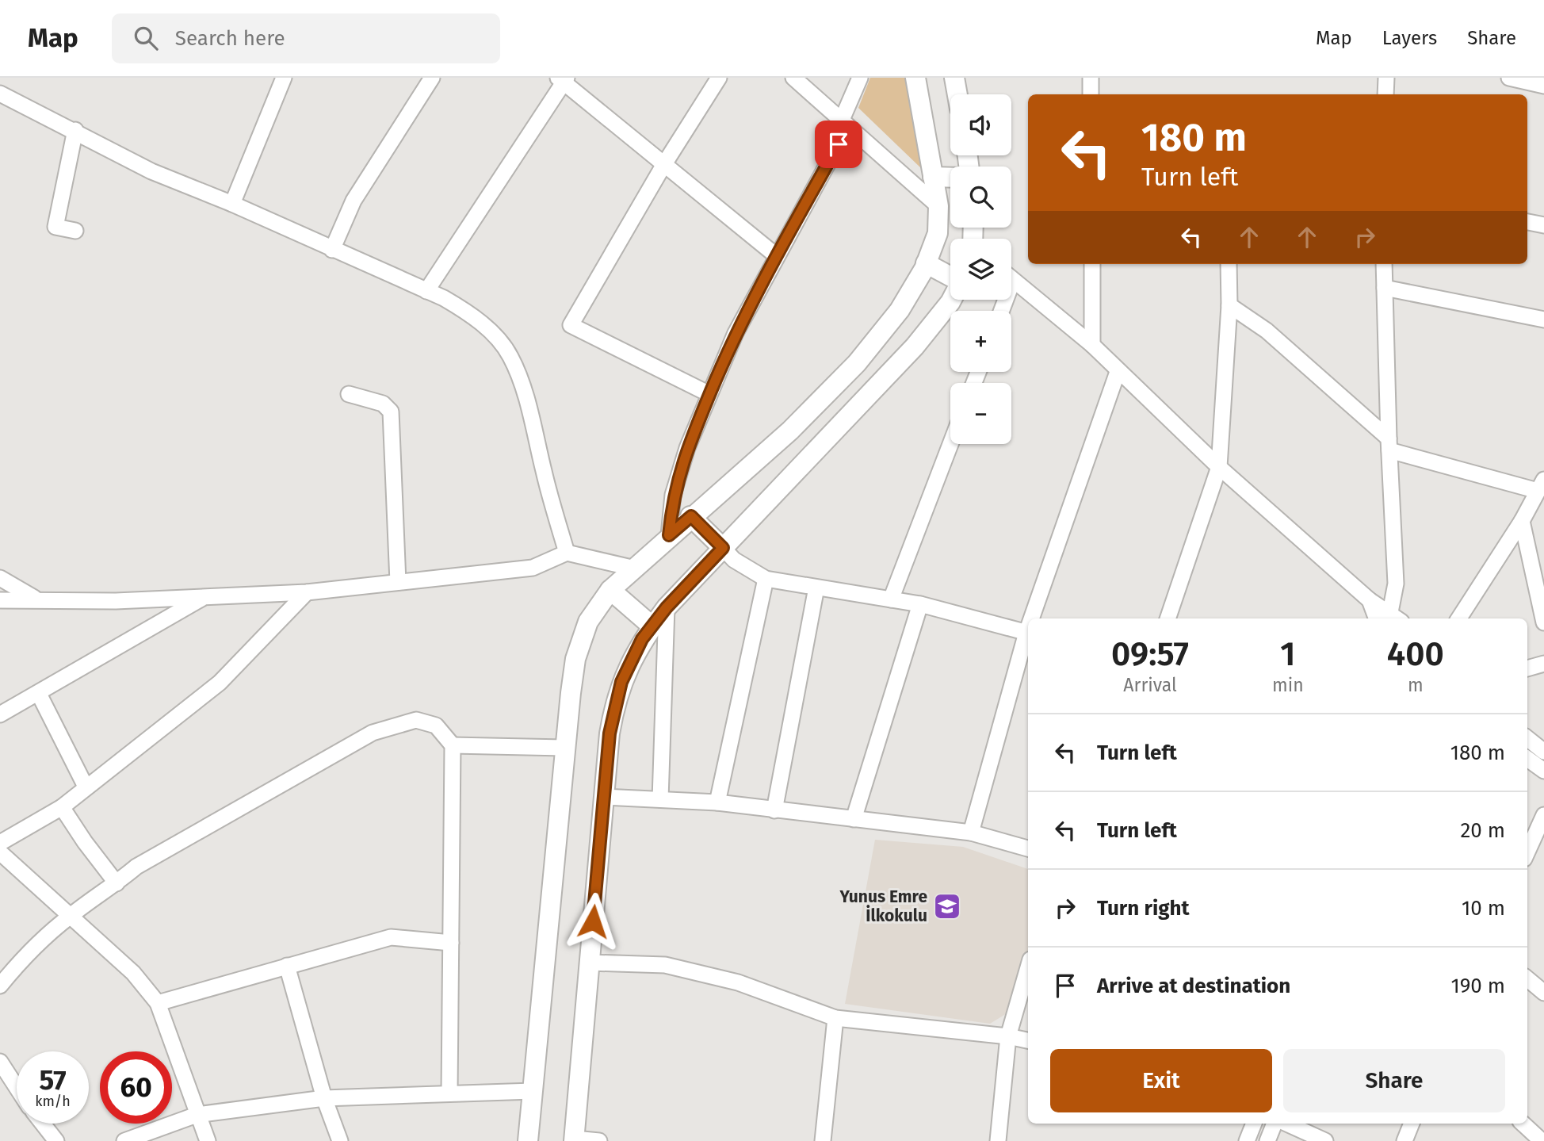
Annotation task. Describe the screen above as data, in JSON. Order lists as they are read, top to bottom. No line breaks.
{"places":{"school or university":["Yunus Emre İlkokulu"]},"page":{"header":"Map","search":"Search here","nav":["Map","Layers","Share"],"map_buttons":["+","−"],"turn":["180 m","Turn left"],"eta":["09:57","Arrival","1","min","400","m"],"list":[{"name":"Turn left","value":"180 m"},{"name":"Turn left","value":"20 m"},{"name":"Turn right","value":"10 m"},{"name":"Arrive at destination","value":"190 m"}],"buttons":["Exit","Share"],"speed":"57 km/h","limit":"60"}}
